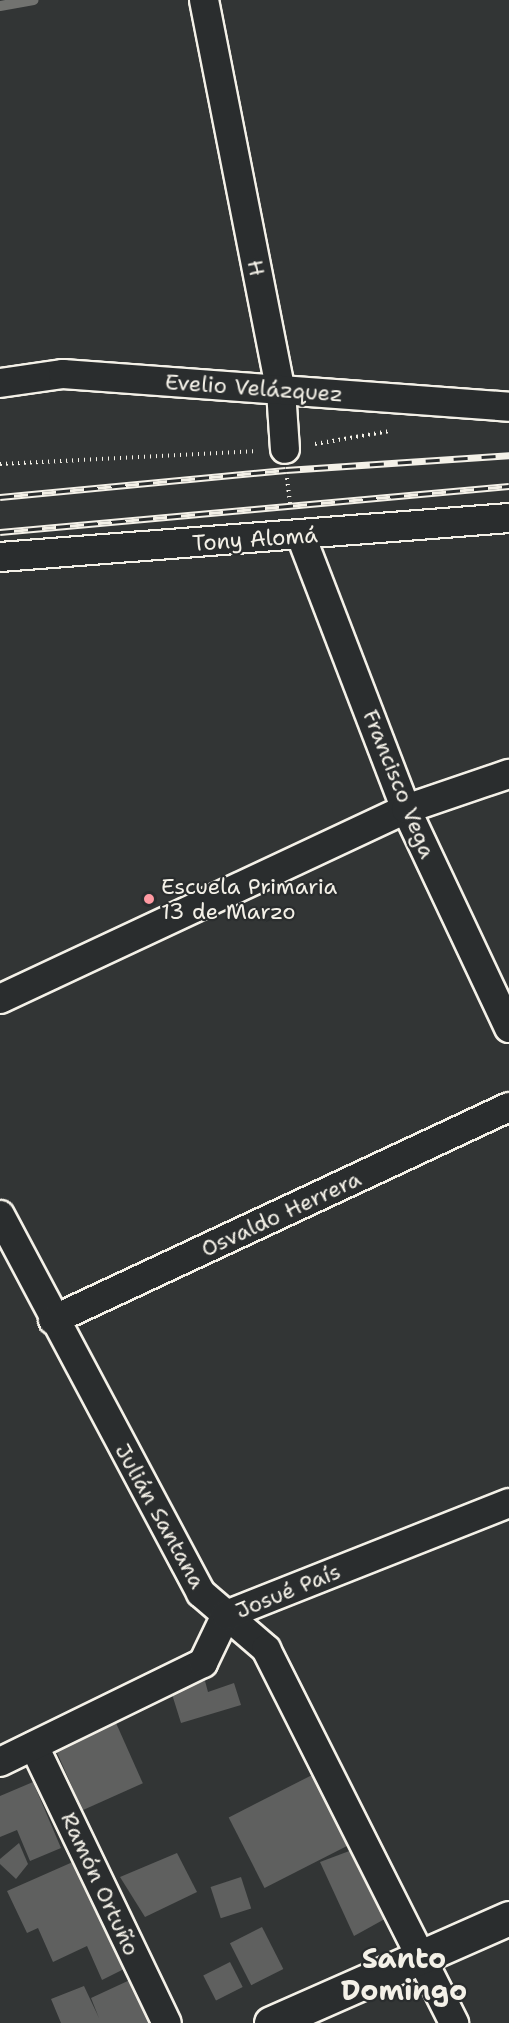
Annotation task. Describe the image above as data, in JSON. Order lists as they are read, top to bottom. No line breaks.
{"streets":{"street":["H","Evelio Velázquez","Tony Alomá","Francisco Vega","Osvaldo Herrera","Julián Santana","Josué País","Ramón Ortuño"]},"crossings":[["H","Evelio Velázquez"],["Tony Alomá","Francisco Vega"],["Osvaldo Herrera","Julián Santana"],["Julián Santana","Josué País"],["Josué País","Ramón Ortuño"]],"districts":["Santo Domingo"],"places":["Escuela Primaria 13 de Marzo"]}
